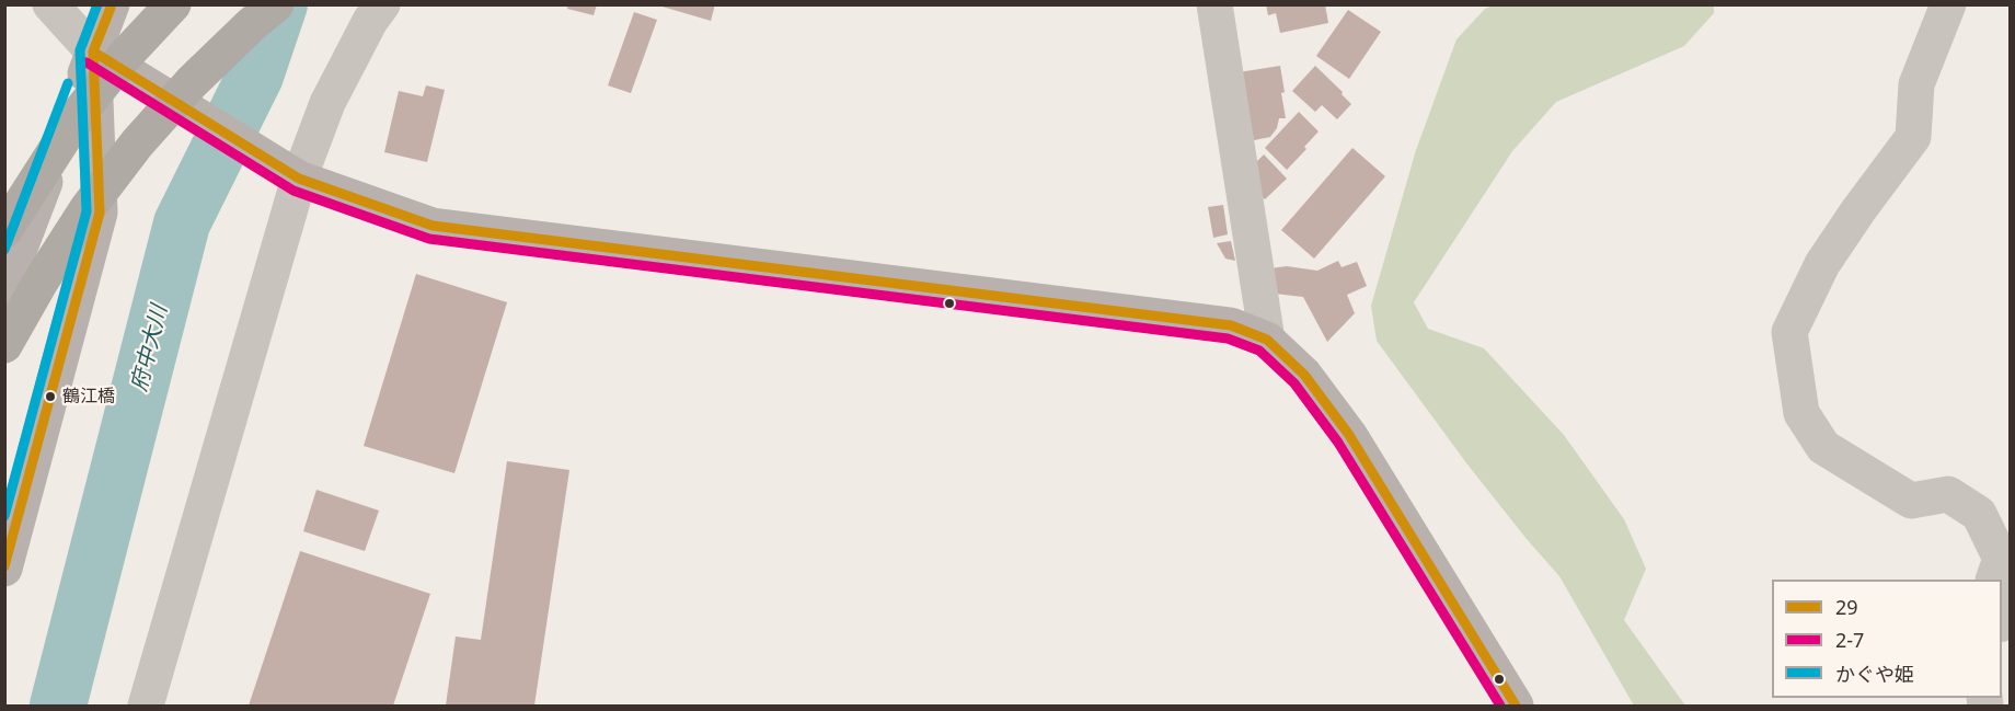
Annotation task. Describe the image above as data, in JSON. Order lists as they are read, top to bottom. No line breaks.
{"water":["府中大川"],"places":["鶴江橋"],"lines":["transit line かぐや姫","transit line 29","transit line 2-7"],"legend":["29","2-7","かぐや姫"]}
